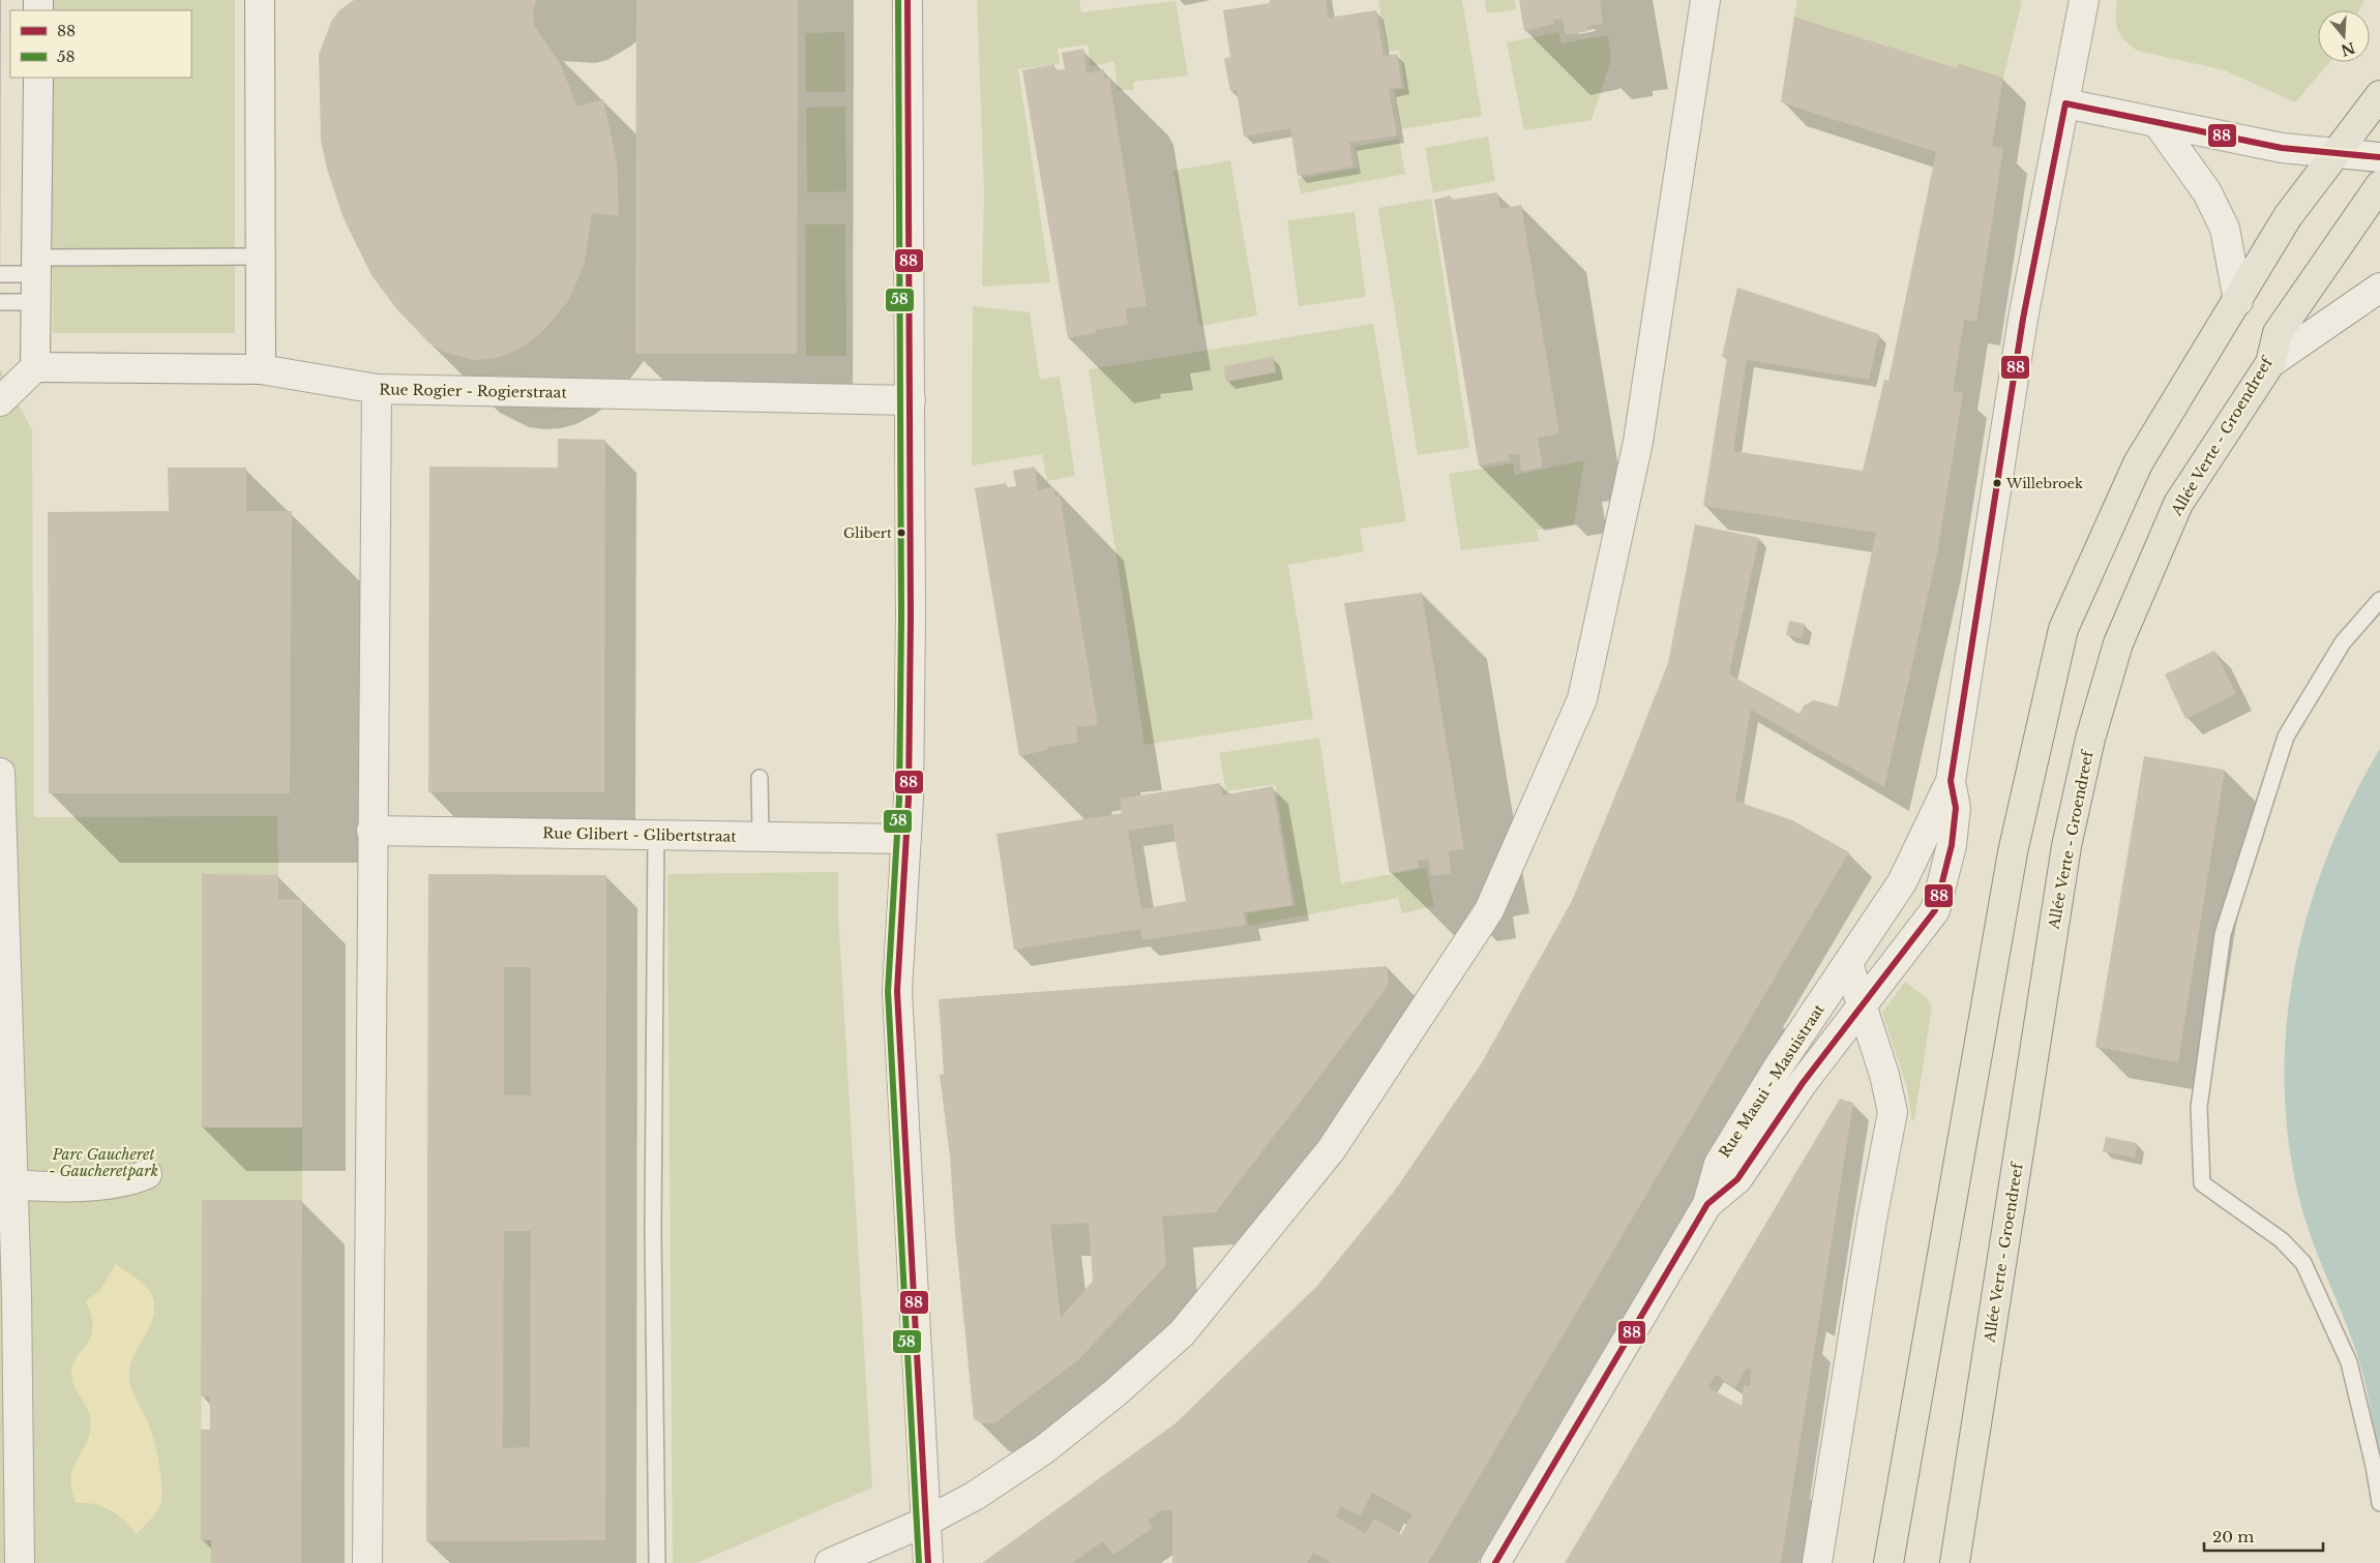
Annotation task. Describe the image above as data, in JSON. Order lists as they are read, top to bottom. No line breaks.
{"streets":{"main road":["Allée Verte - Groendreef"],"street":["Rue Rogier - Rogierstraat","Rue Glibert - Glibertstraat","Rue Masui - Masuistraat"]},"parks":["Parc Gaucheret - Gaucheretpark"],"places":["Willebroek","Glibert"],"lines":["transit line 88","transit line 58"],"legend":["88","58"],"scale_bar":"20 m","north":"bottom"}
